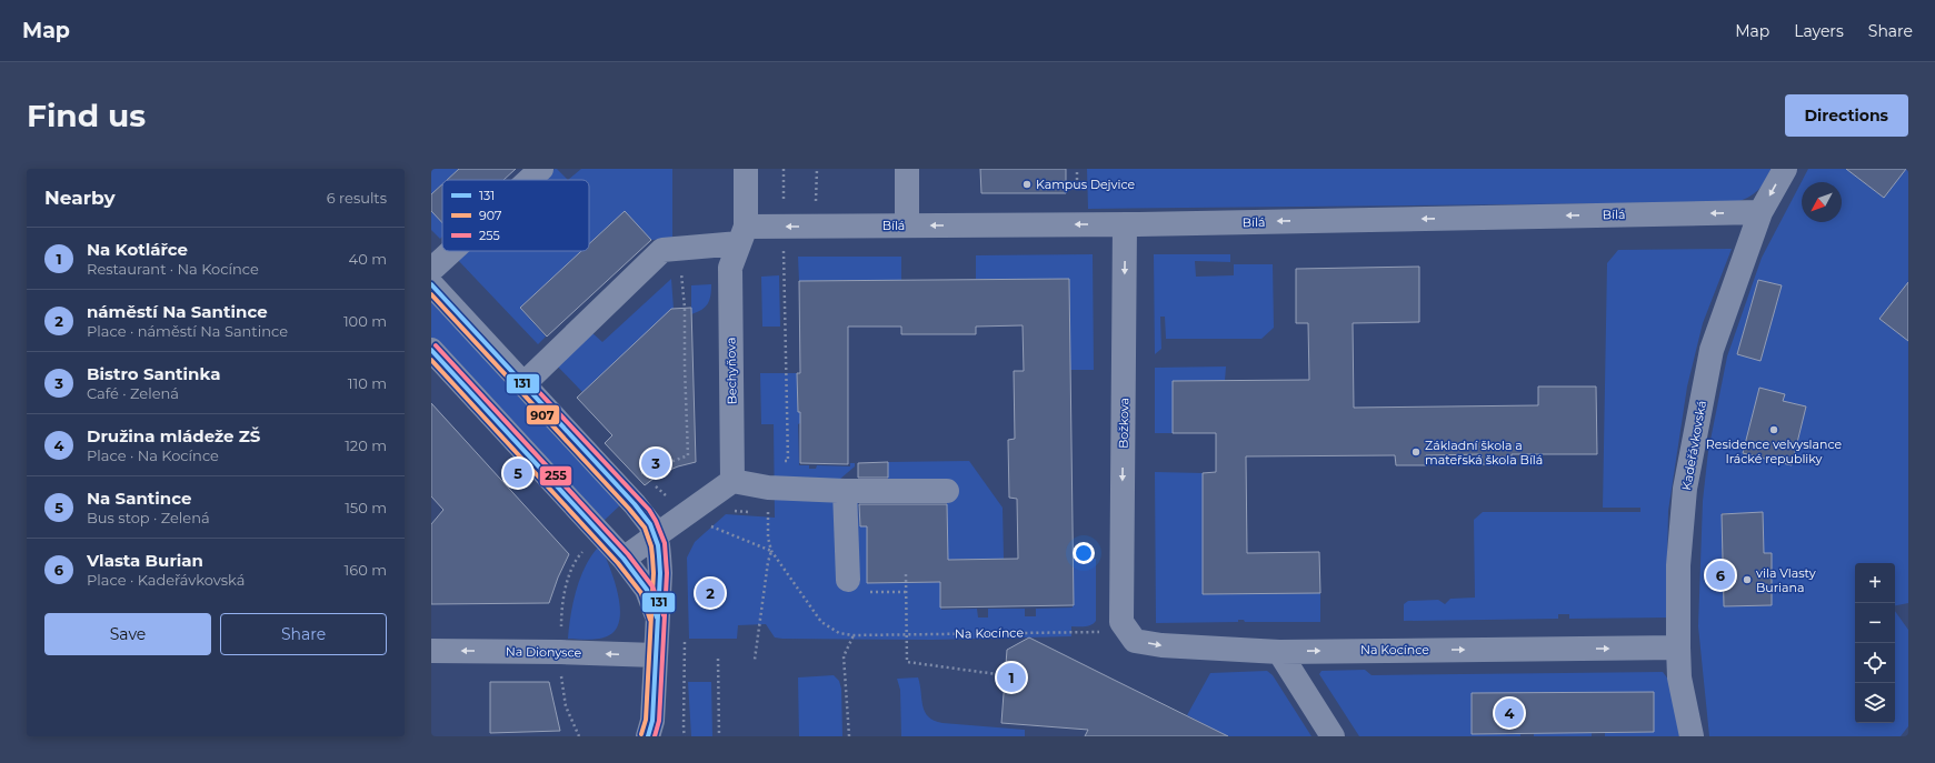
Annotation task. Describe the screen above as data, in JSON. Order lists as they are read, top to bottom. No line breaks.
{"streets":{"street":["Bílá","Bechyňova","Božkova","Kadeřávkovská","Na Kocínce","Na Dionysce"]},"crossings":[["Bílá","Bechyňova"],["Bílá","Božkova"],["Bílá","Kadeřávkovská"],["Božkova","Na Kocínce"],["Kadeřávkovská","Na Kocínce"]],"one_way":["Bílá","Božkova","Na Kocínce","Na Dionysce"],"places":["Kampus Dejvice","Residence velvyslance Irácké republiky","Základní škola a mateřská škola Bílá","vila Vlasty Buriana"],"lines":["transit line 131","transit line 907","transit line 255"],"legend":["131","907","255"],"north":"bottom left","page":{"header":"Map","nav":["Map","Layers","Share"],"buttons":["Directions",["Save","Share"]],"title":"Find us","heading":["Nearby","6 results"],"list":[{"mark":"1","name":"Na Kotlářce","note":"Restaurant · Na Kocínce","value":"40 m"},{"mark":"2","name":"náměstí Na Santince","note":"Place · náměstí Na Santince","value":"100 m"},{"mark":"3","name":"Bistro Santinka","note":"Café · Zelená","value":"110 m"},{"mark":"4","name":"Družina mládeže ZŠ","note":"Place · Na Kocínce","value":"120 m"},{"mark":"5","name":"Na Santince","note":"Bus stop · Zelená","value":"150 m"},{"mark":"6","name":"Vlasta Burian","note":"Place · Kadeřávkovská","value":"160 m"}],"pins":["3","5","6","2","1","4"],"map_buttons":["+","−"]}}
